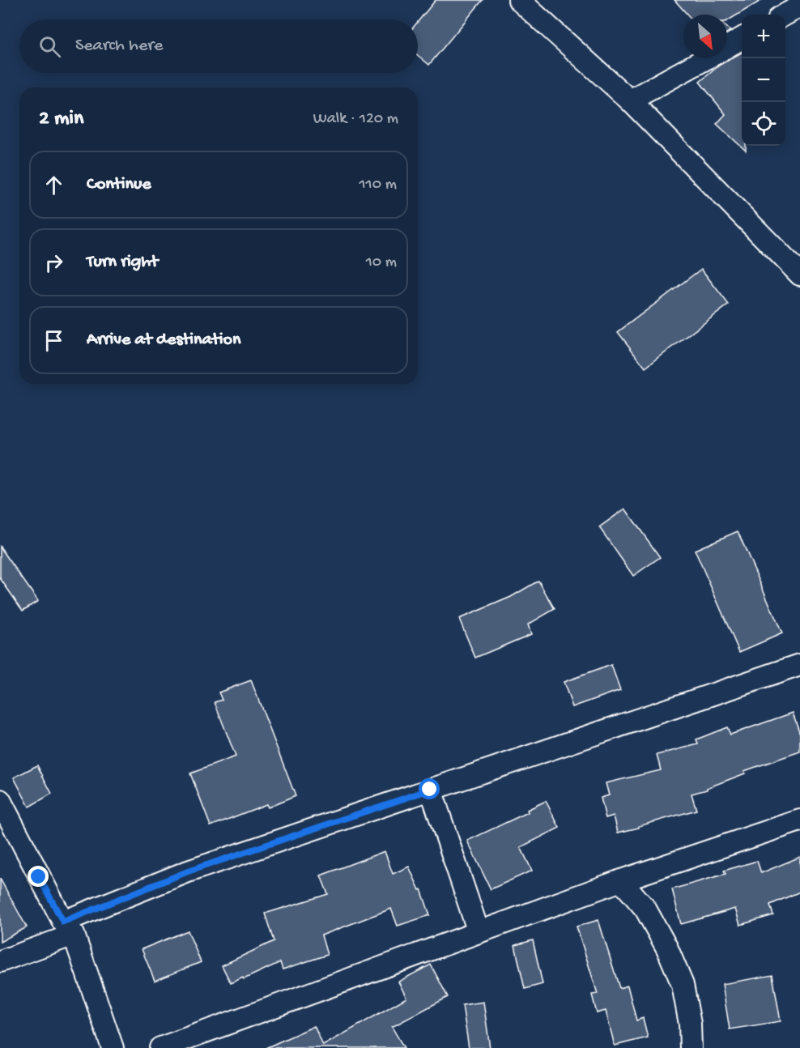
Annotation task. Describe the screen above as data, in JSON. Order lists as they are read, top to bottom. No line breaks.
{"north":"bottom right","page":{"map_buttons":["+","−"],"search":"Search here","heading":["2 min","Walk · 120 m"],"list":[["Continue","110 m"],["Turn right","10 m"],"Arrive at destination"]}}
